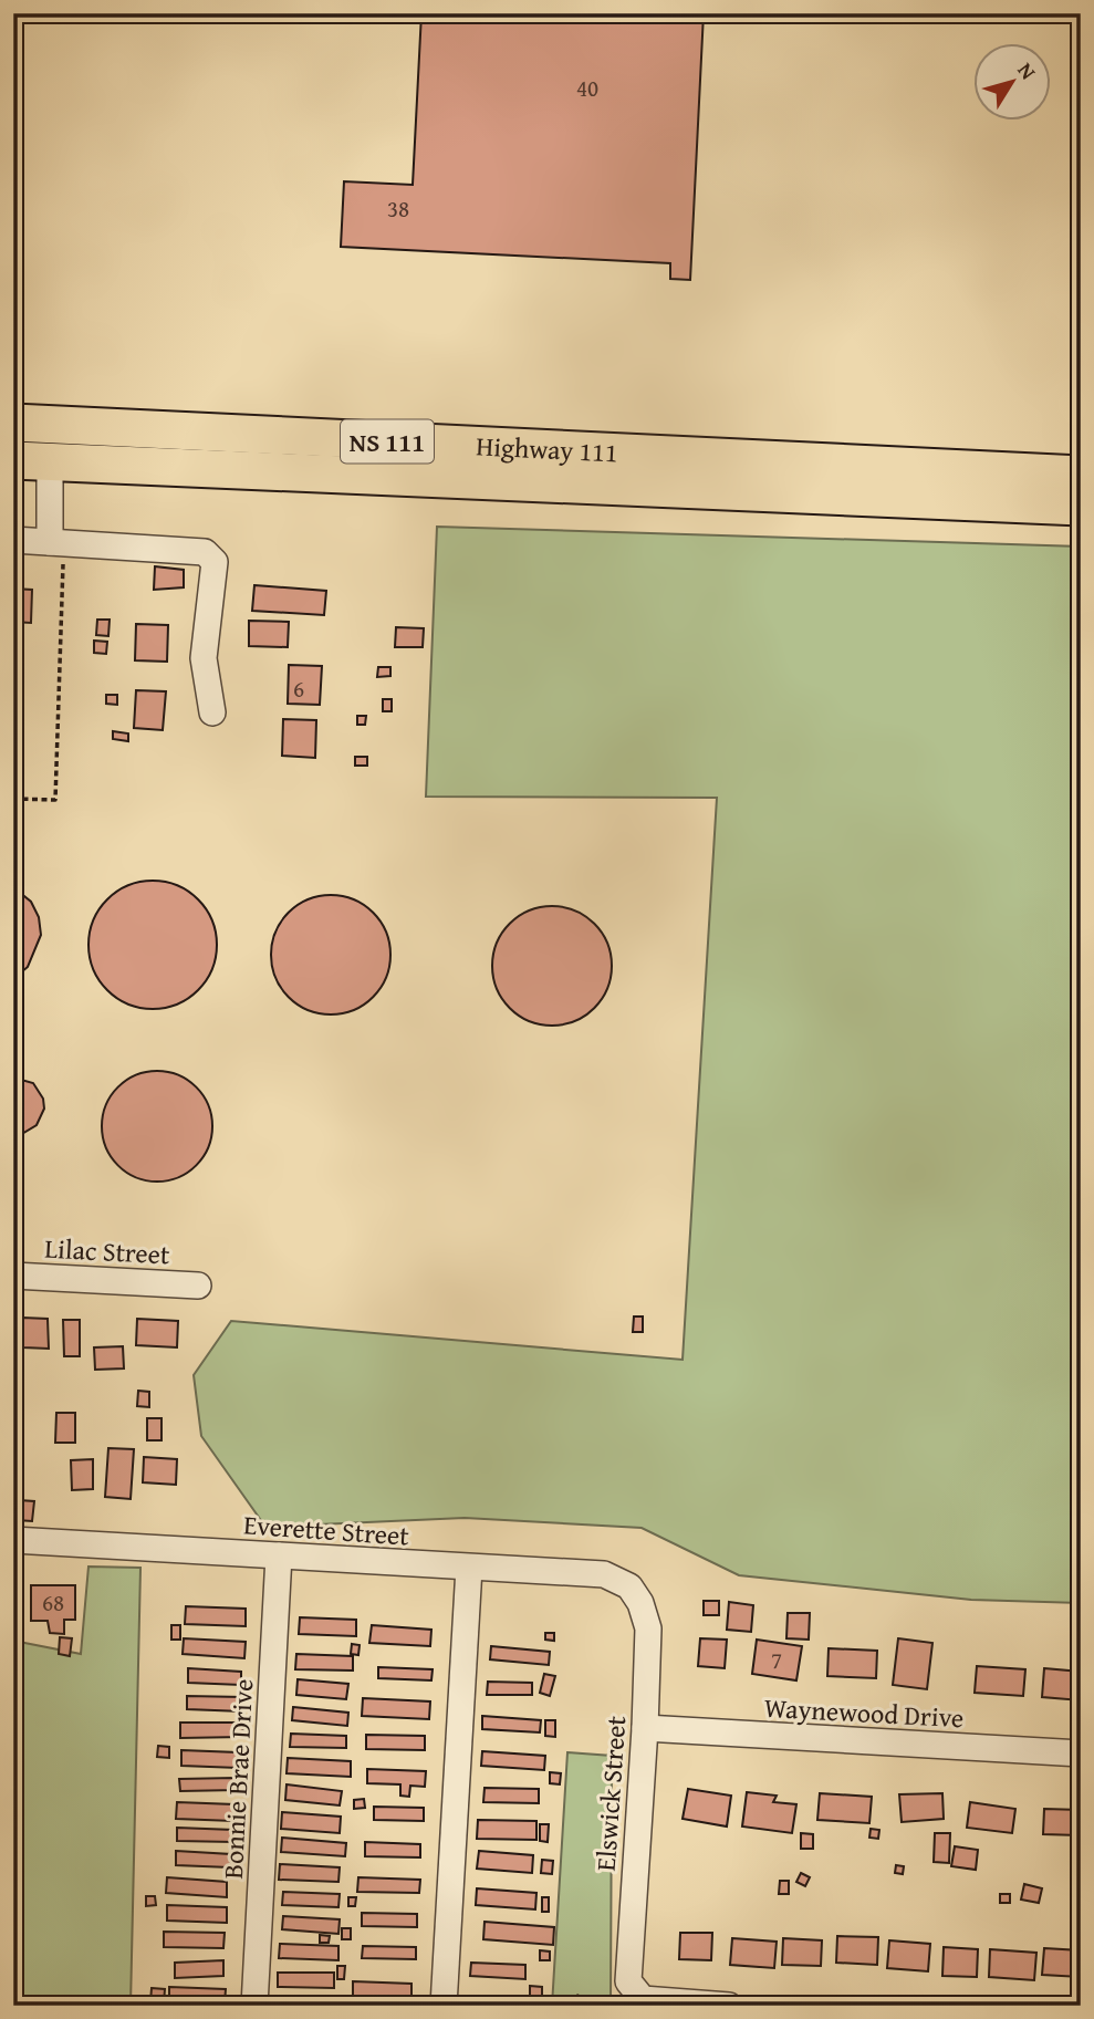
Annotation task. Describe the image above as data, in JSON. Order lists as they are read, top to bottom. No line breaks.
{"streets":{"highway":["NS 111","Highway 111"],"street":["Lilac Street","Everette Street","Waynewood Drive","Bonnie Brae Drive","Elswick Street"]},"crossings":[["Everette Street","Bonnie Brae Drive"],["Everette Street","Elswick Street"],["Waynewood Drive","Elswick Street"]],"house_numbers":["40","38","6","68","7"],"north":"top right"}
